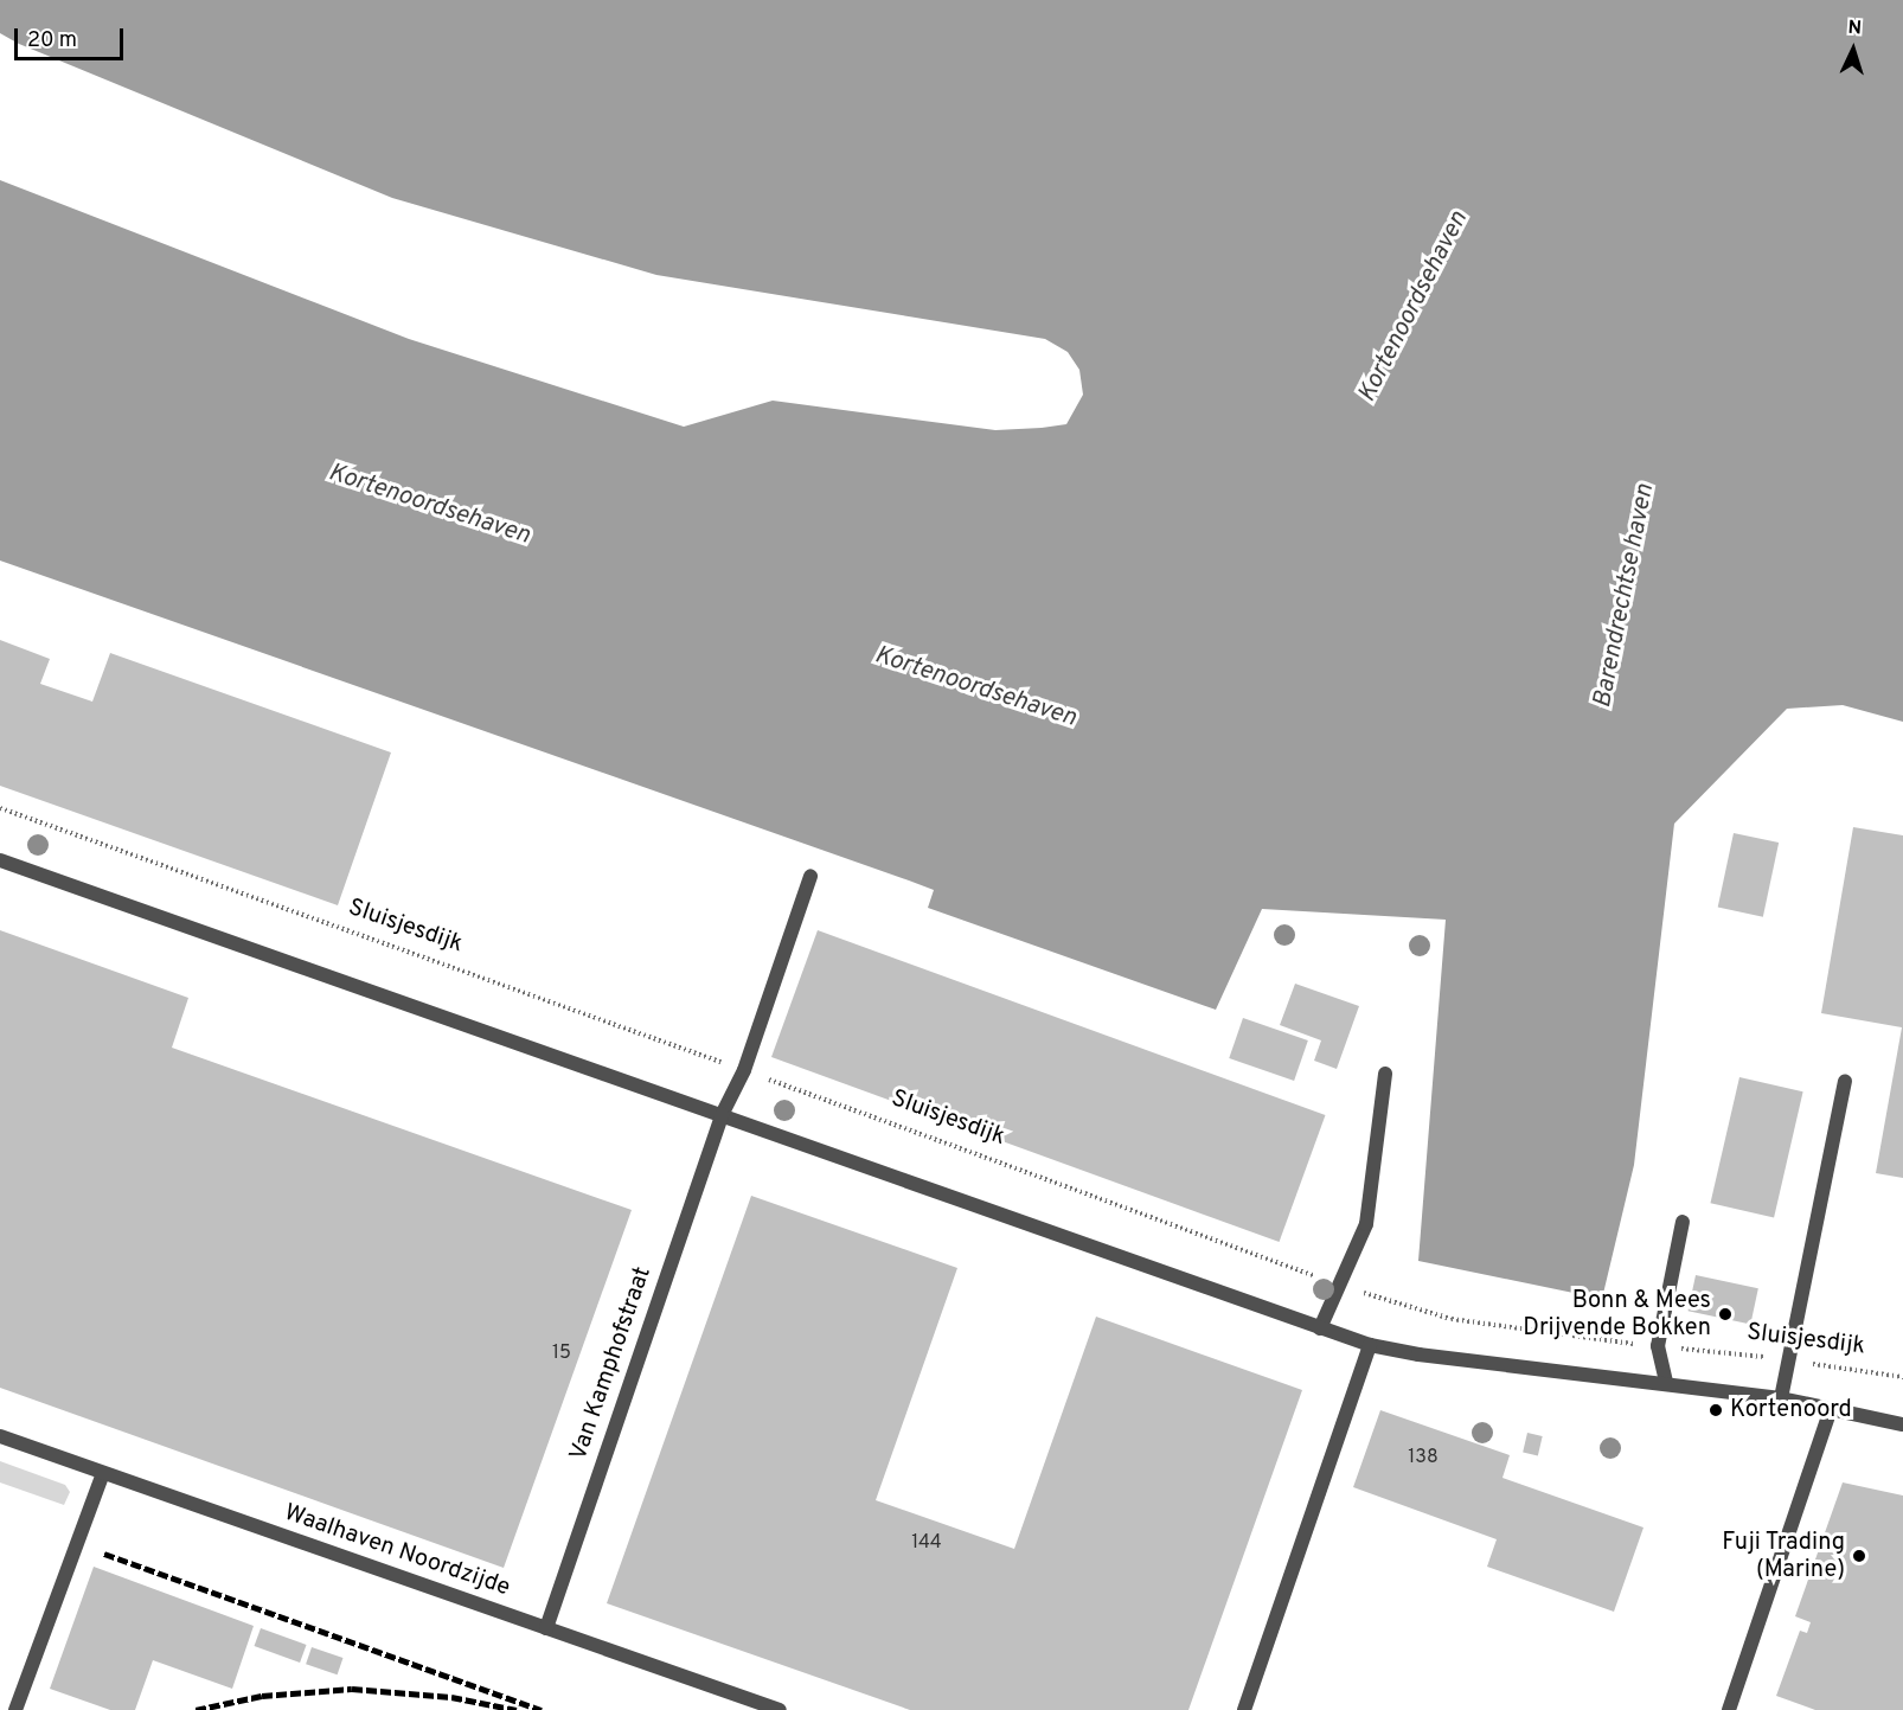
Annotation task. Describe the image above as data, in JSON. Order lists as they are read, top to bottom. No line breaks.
{"streets":{"street":["Van Kamphofstraat","Waalhaven Noordzijde"],"path":["Sluisjesdijk"]},"crossings":[["Sluisjesdijk","Van Kamphofstraat"],["Van Kamphofstraat","Waalhaven Noordzijde"]],"water":["Kortenoordsehaven","Barendrechtse haven"],"places":["Bonn & Mees Drijvende Bokken","Kortenoord","Fuji Trading (Marine)"],"house_numbers":["15","138","144"],"scale_bar":"20 m","north":"top"}
